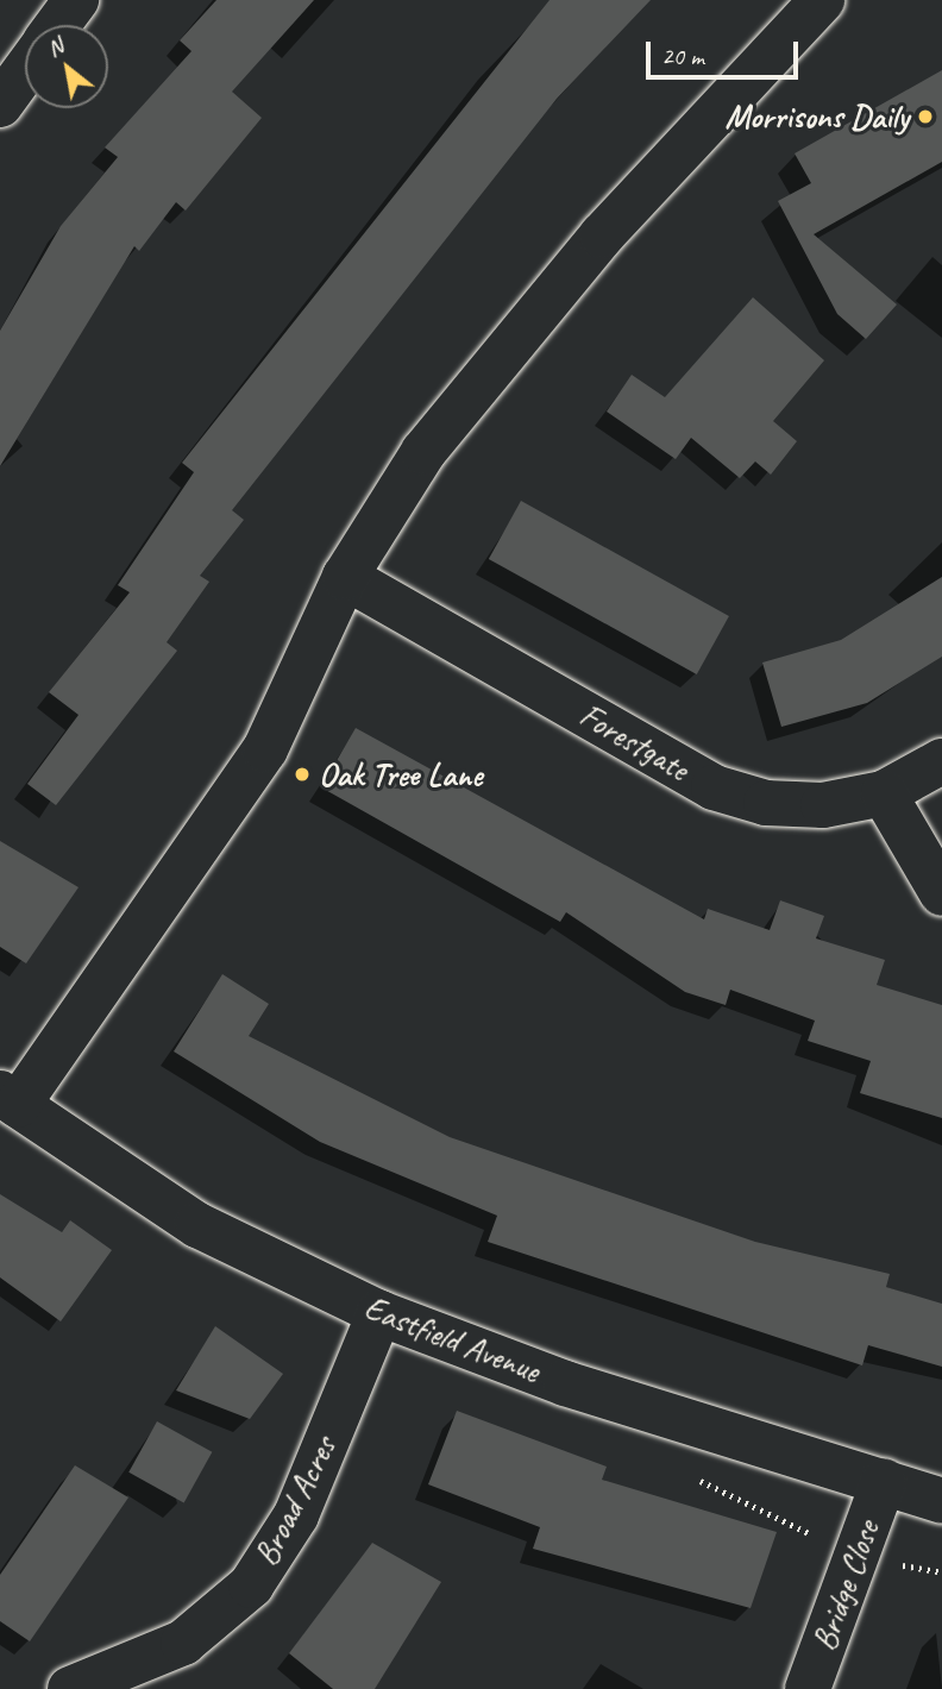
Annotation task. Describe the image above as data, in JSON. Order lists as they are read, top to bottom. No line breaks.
{"streets":{"street":["Forestgate","Eastfield Avenue","Broad Acres","Bridge Close"]},"crossings":[["Eastfield Avenue","Broad Acres"],["Eastfield Avenue","Bridge Close"]],"places":["Morrisons Daily","Oak Tree Lane"],"scale_bar":"20 m","north":"top left"}
